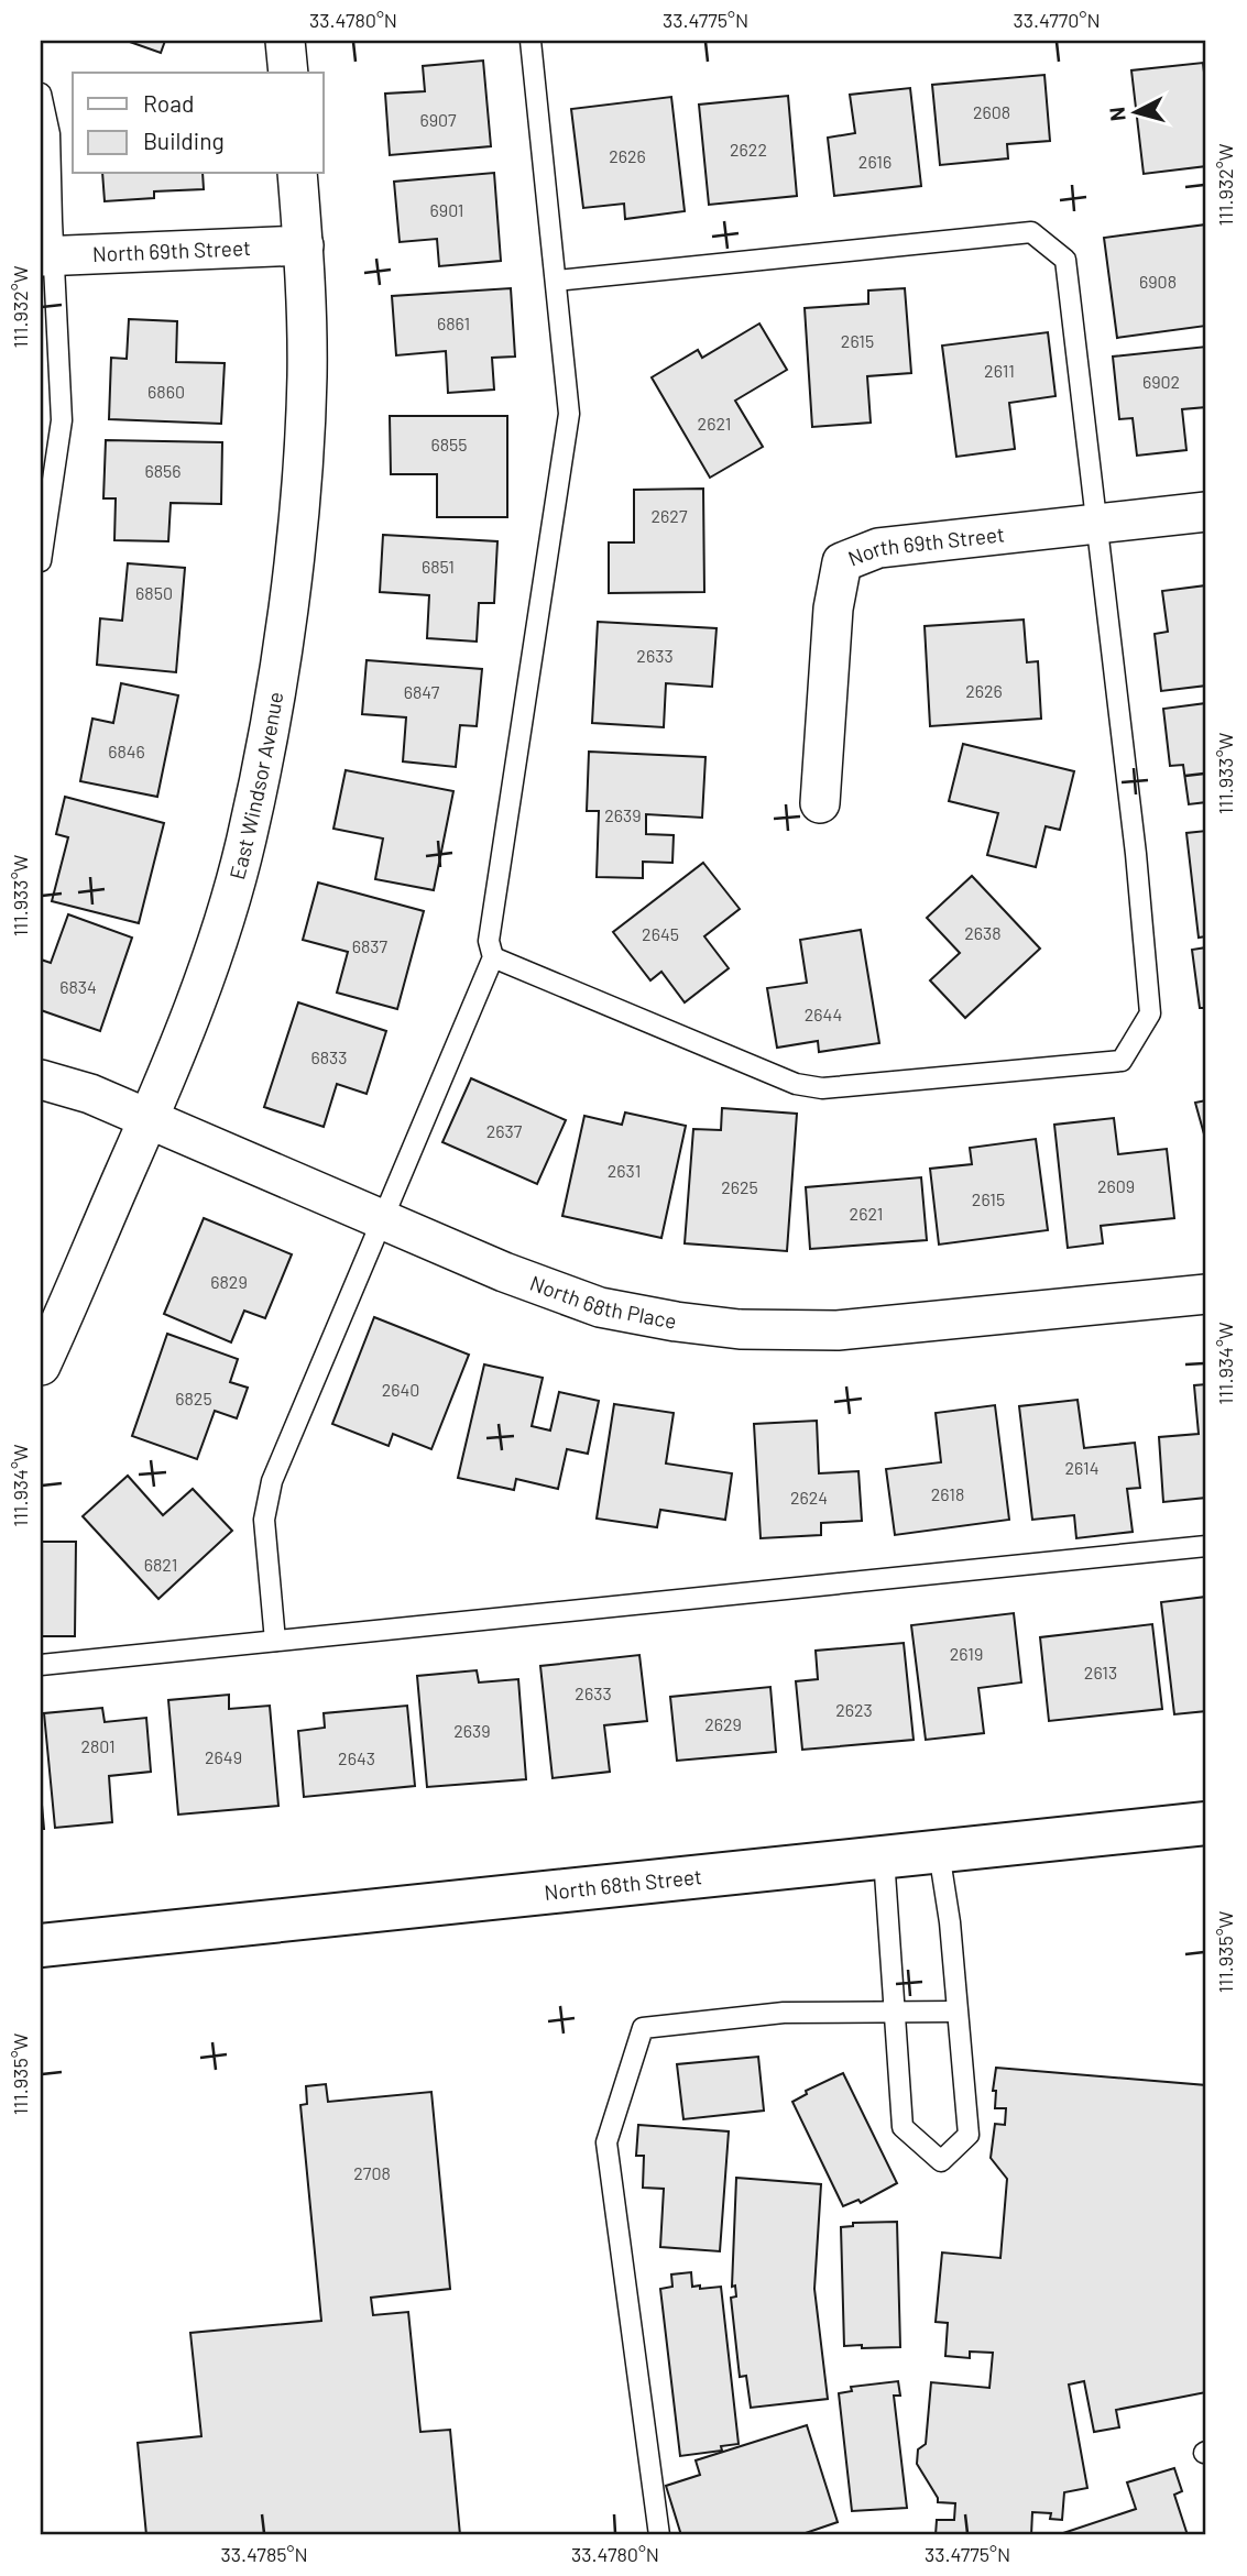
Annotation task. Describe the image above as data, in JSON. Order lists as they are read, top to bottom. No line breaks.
{"streets":{"street":["North 69th Street","East Windsor Avenue","North 68th Place","North 68th Street"]},"crossings":[["North 69th Street","East Windsor Avenue"],["East Windsor Avenue","North 68th Place"]],"house_numbers":["2608","6907","2622","2626","2616","6901","6908","6861","2615","2611","6902","6860","2621","6855","6856","2627","6851","6850","2633","2626","6847","6846","2639","2638","2645","6837","6834","2644","6833","2637","2631","2609","2625","2615","2621","6829","2640","6825","2614","2618","2624","6821","2619","2613","2633","2623","2629","2639","2801","2649","2643","2708"],"legend":["Road","Building"],"north":"left","coordinates":["33.4780°N","33.4775°N","33.4770°N","111.932°W","111.933°W","111.934°W","111.935°W","33.4785°N"]}
